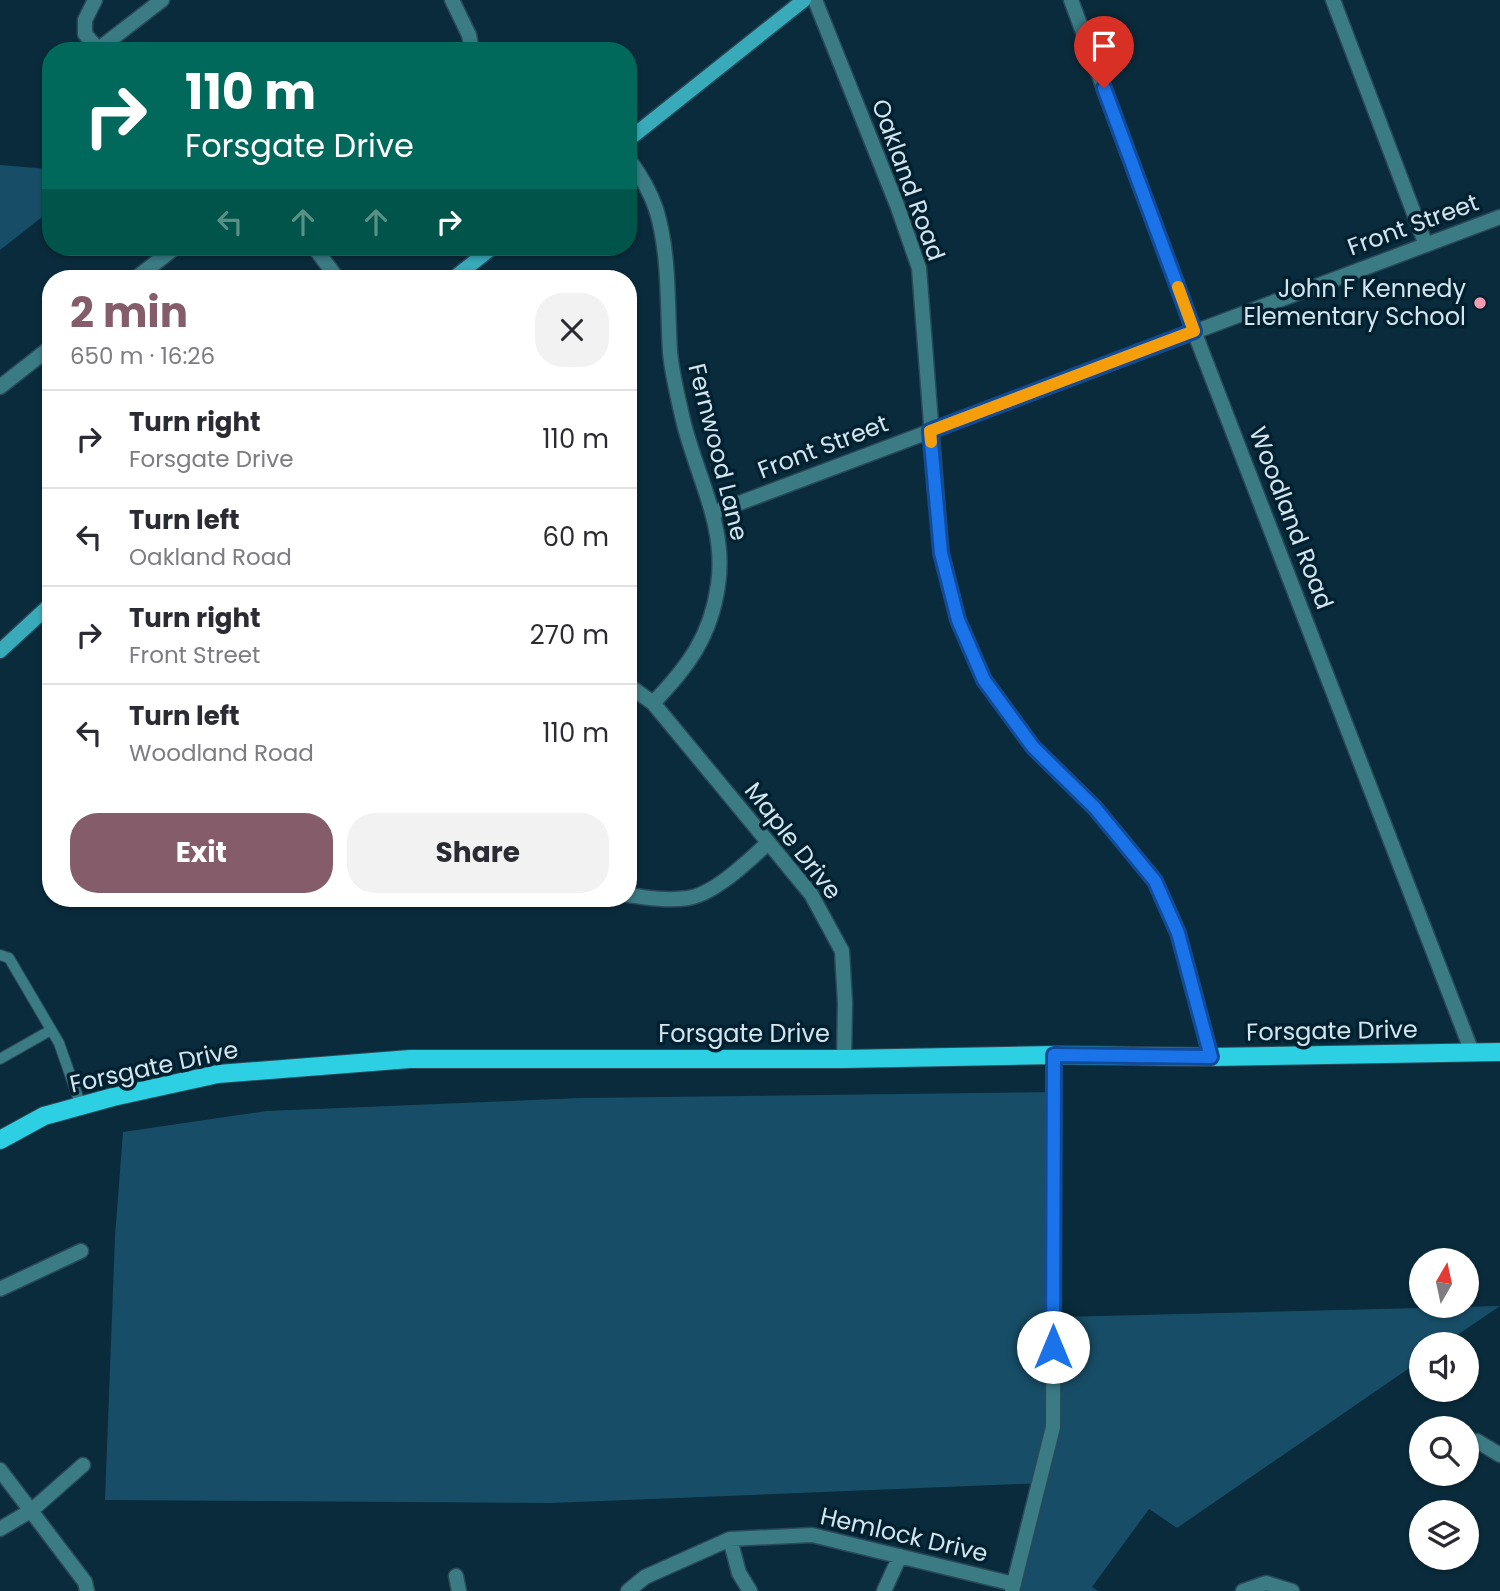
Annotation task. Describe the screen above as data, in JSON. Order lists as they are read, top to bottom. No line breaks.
{"streets":{"main road":["Forsgate Drive"],"street":["Oakland Road","Front Street","Fernwood Lane","Woodland Road","Maple Drive","Hemlock Drive"]},"crossings":[["Oakland Road","Front Street"],["Oakland Road","Forsgate Drive"],["Front Street","Fernwood Lane"],["Front Street","Woodland Road"],["Fernwood Lane","Maple Drive"],["Woodland Road","Forsgate Drive"],["Maple Drive","Forsgate Drive"]],"places":["John F Kennedy Elementary School"],"north":"top","page":{"turn":["110 m","Forsgate Drive"],"heading":["2 min","650 m · 16:26"],"list":[{"name":"Turn right","note":"Forsgate Drive","value":"110 m"},{"name":"Turn left","note":"Oakland Road","value":"60 m"},{"name":"Turn right","note":"Front Street","value":"270 m"},{"name":"Turn left","note":"Woodland Road","value":"110 m"}],"buttons":["Exit","Share"]}}
